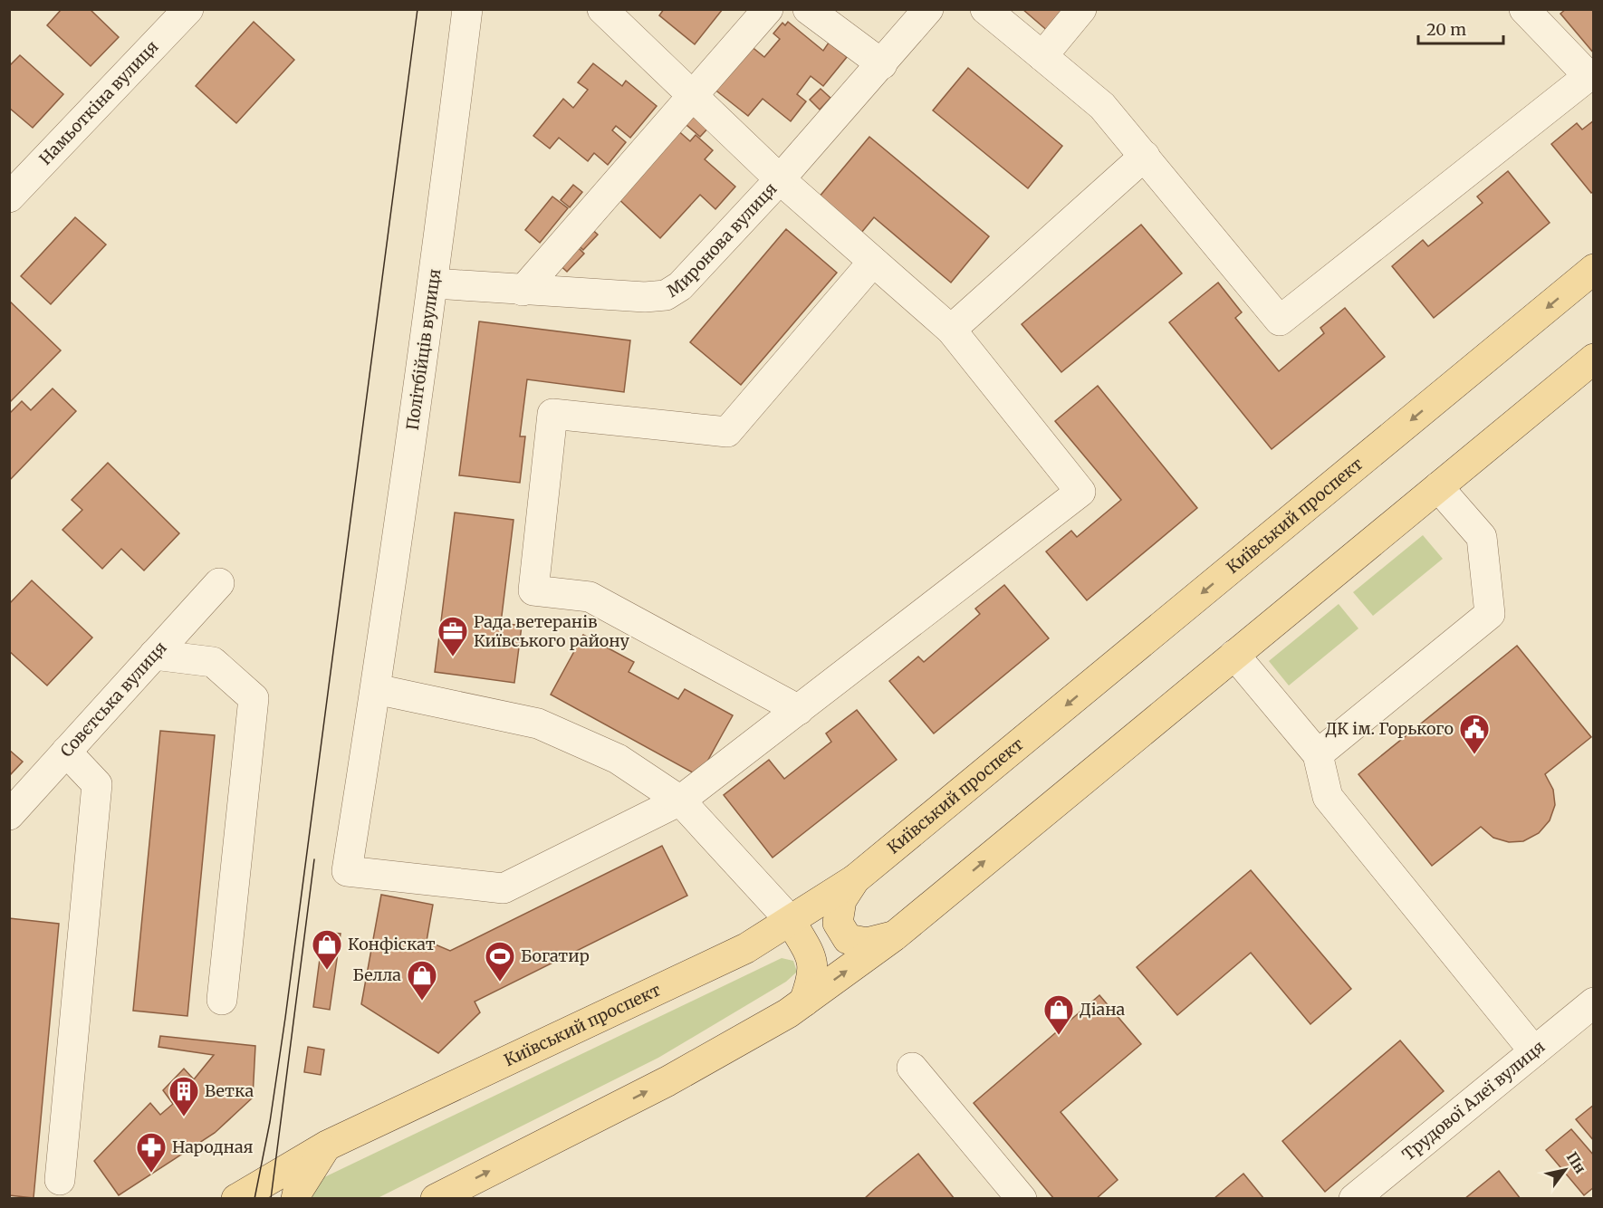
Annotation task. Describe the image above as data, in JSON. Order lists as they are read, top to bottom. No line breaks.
{"streets":{"main road":["Київський проспект"],"street":["Намьоткіна вулиця","Миронова вулиця","Політбійців вулиця","Совєтська вулиця","Трудової Алеї вулиця"]},"crossings":[["Миронова вулиця","Політбійців вулиця"]],"places":{"office":["Рада ветеранів Київського району"],"public building":["ДК ім. Горького"],"shop":["Конфіскат","Белла","Діана"],"sports":["Богатир"],"building":["Ветка"],"pharmacy":["Народная"]},"scale_bar":"20 m","north":"top right"}
